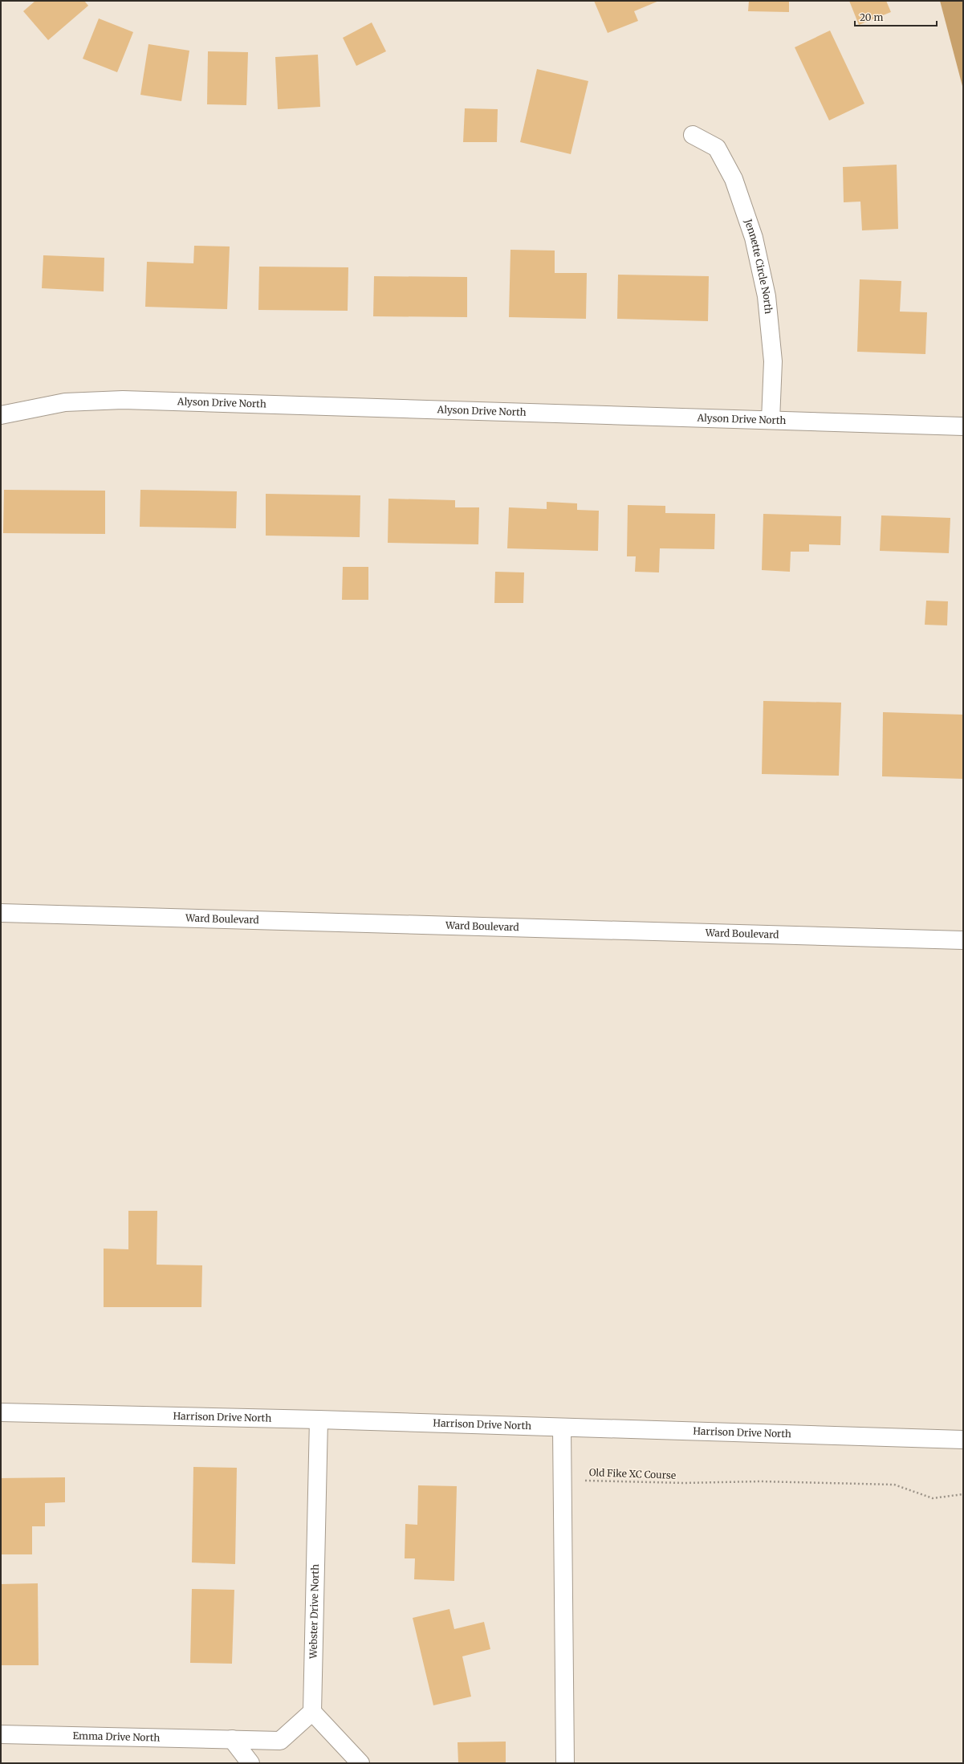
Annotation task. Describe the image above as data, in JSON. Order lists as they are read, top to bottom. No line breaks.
{"streets":{"street":["Jennette Circle North","Alyson Drive North","Ward Boulevard","Harrison Drive North","Webster Drive North","Emma Drive North"],"path":["Old Fike XC Course"]},"crossings":[["Jennette Circle North","Alyson Drive North"],["Harrison Drive North","Webster Drive North"]],"scale_bar":"20 m"}
